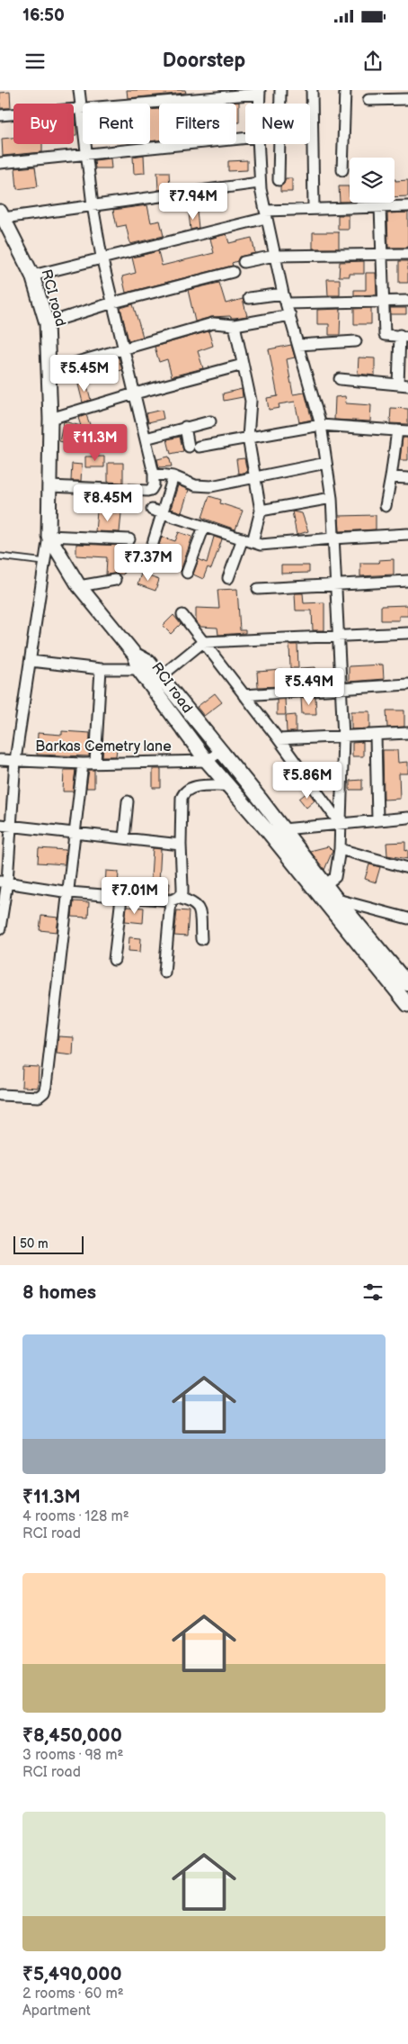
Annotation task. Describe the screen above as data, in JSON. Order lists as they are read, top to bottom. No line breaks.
{"streets":{"street":["RCI road","Barkas Cemetry lane"]},"crossings":[["RCI road","Barkas Cemetry lane"]],"scale_bar":"50 m","page":{"status":"16:50","header":"Doorstep","chip":["Buy","Rent","Filters","New"],"price":["₹7.94M","₹5.45M","₹11.3M","₹8.45M","₹7.37M","₹5.49M","₹5.86M","₹7.01M"],"scale":"50 m","heading":"8 homes","list":[{"name":"₹11.3M","note":"4 rooms · 128 m² · RCI road"},{"name":"₹8,450,000","note":"3 rooms · 98 m² · RCI road"},{"name":"₹5,490,000","note":"2 rooms · 60 m² · Apartment"}]}}
